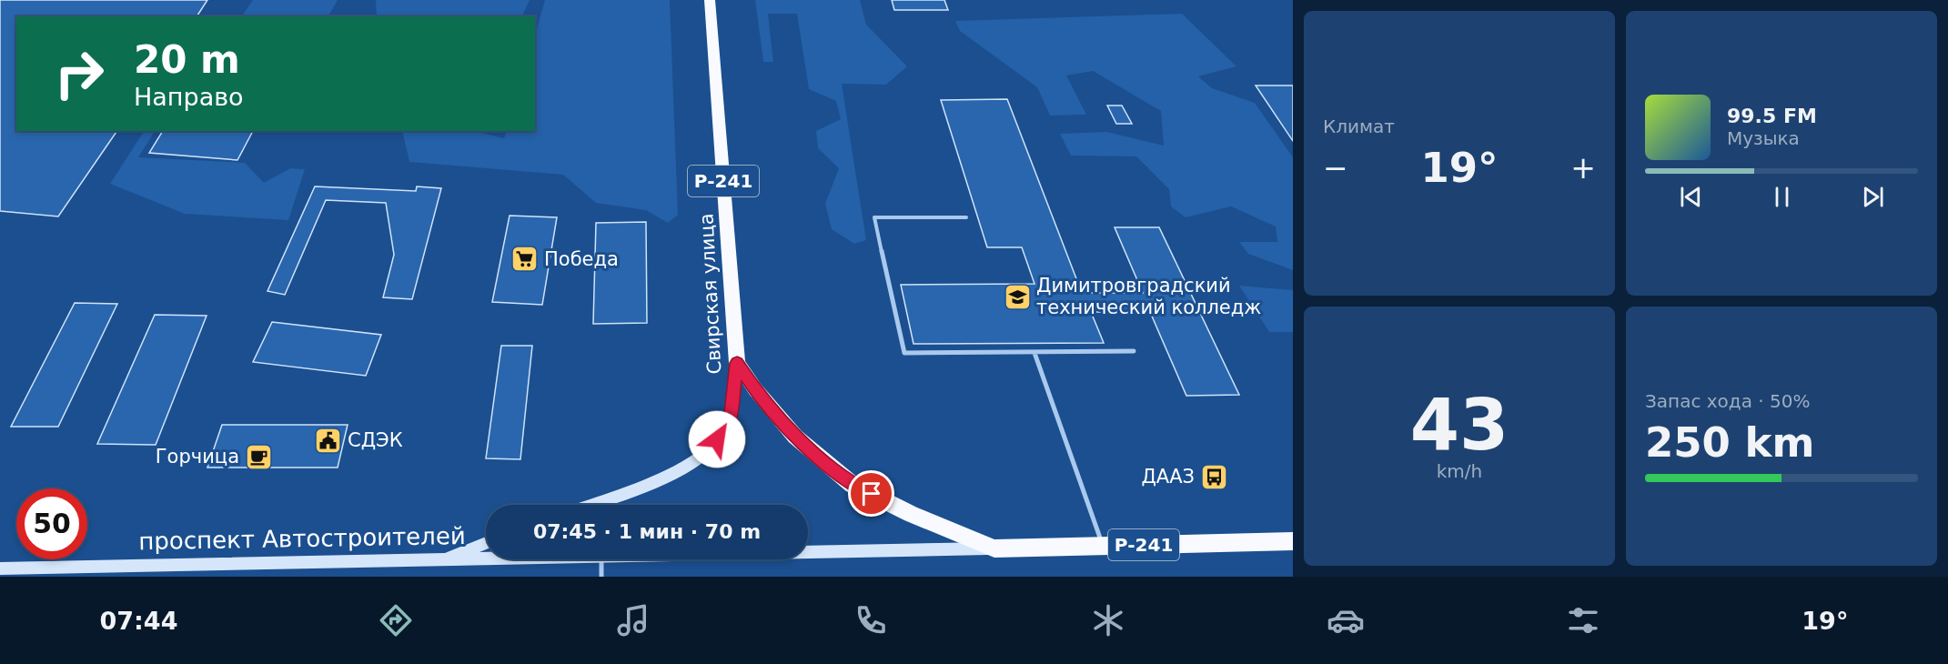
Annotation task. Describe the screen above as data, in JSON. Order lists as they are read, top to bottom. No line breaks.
{"streets":{"highway":["Р-241","Свирская улица","проспект Автостроителей"]},"crossings":[["Р-241","Свирская улица"],["Р-241","проспект Автостроителей"]],"places":{"supermarket":["Победа"],"school or university":["Димитровградский технический колледж"],"public building":["СДЭК"],"cafe":["Горчица"],"bus stop":["ДААЗ"]},"page":{"tile":["Климат",["43","km/h"],["Запас хода · 50%","250 km"]],"turn":["20 m","Направо"],"song":["99.5 FM","Музыка"],"heat":["−","19°","+"],"limit":"50","trip":"07:45 · 1 мин · 70 m","tabs":["07:44","19°"]}}
